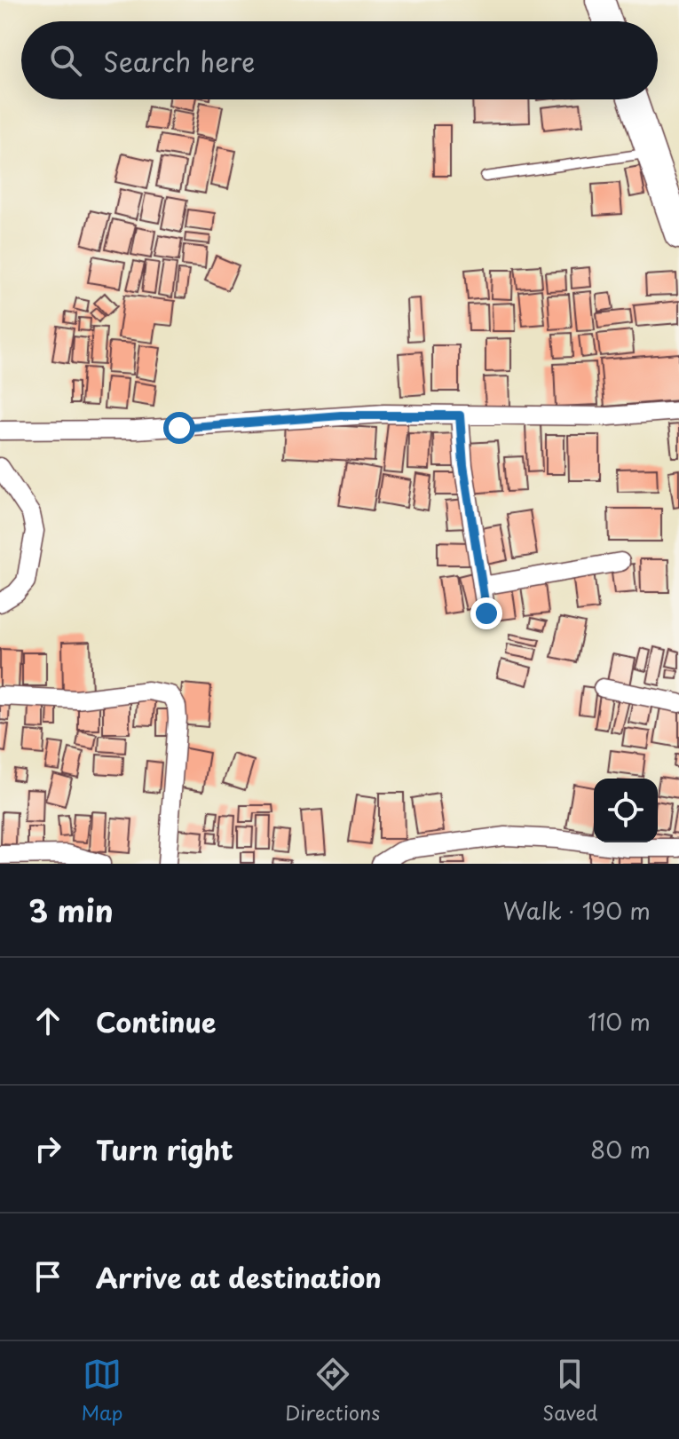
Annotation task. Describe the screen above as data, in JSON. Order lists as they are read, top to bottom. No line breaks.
{"page":{"search":"Search here","heading":["3 min","Walk · 190 m"],"list":[["Continue","110 m"],["Turn right","80 m"],"Arrive at destination"],"nav":["Map","Directions","Saved"]}}
